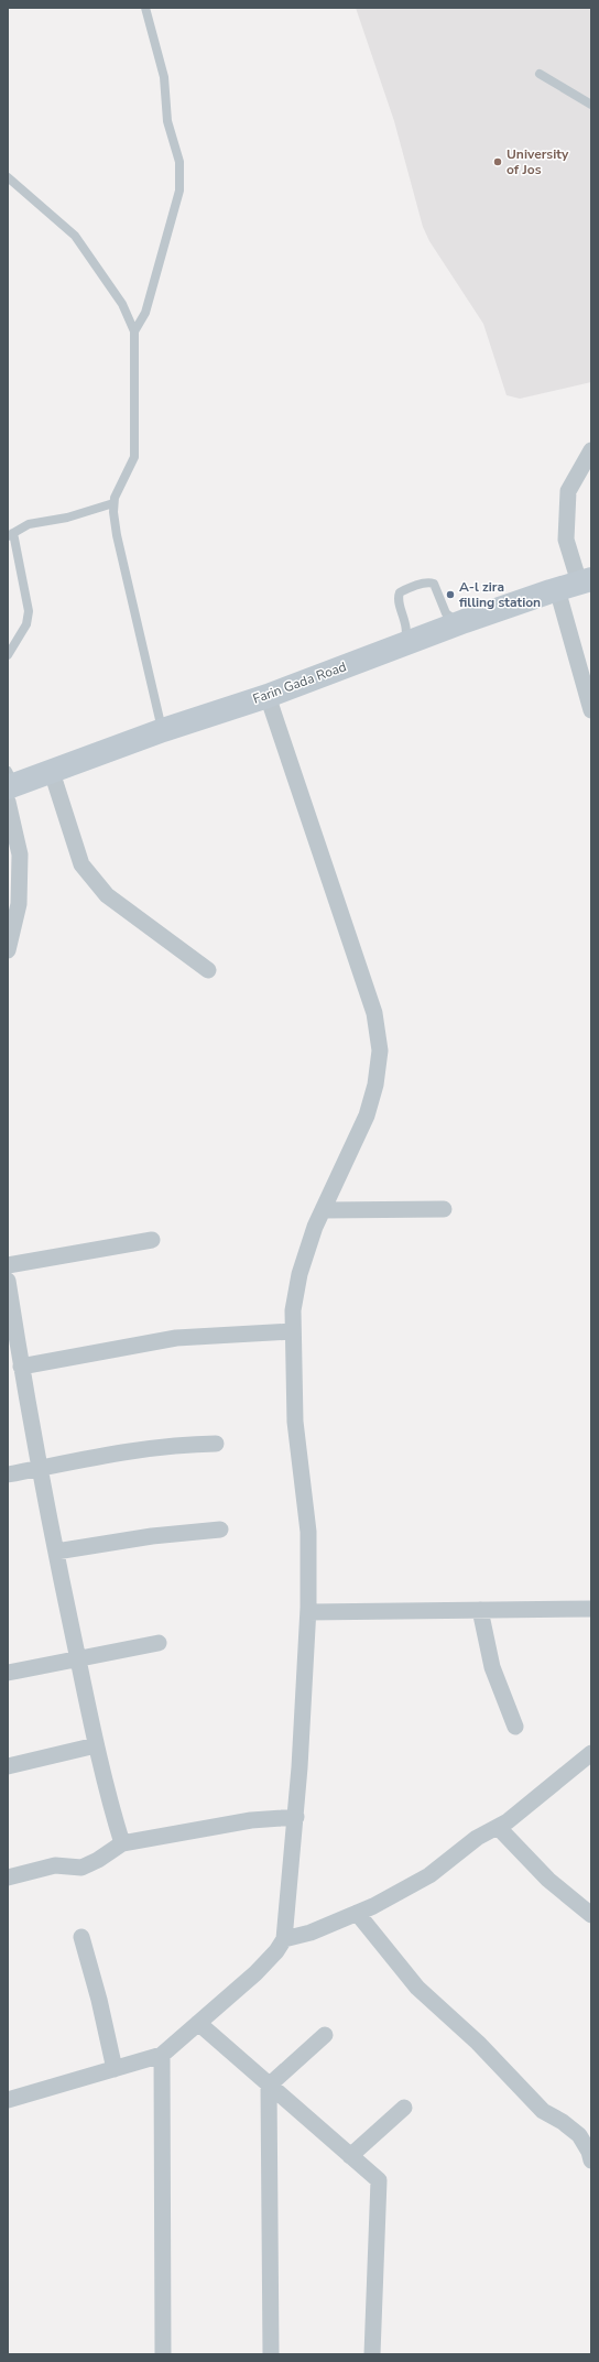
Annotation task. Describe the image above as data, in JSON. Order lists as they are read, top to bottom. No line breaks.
{"streets":{"main road":["Farin Gada Road"]},"places":["University of Jos","A-l zira filling station"]}
